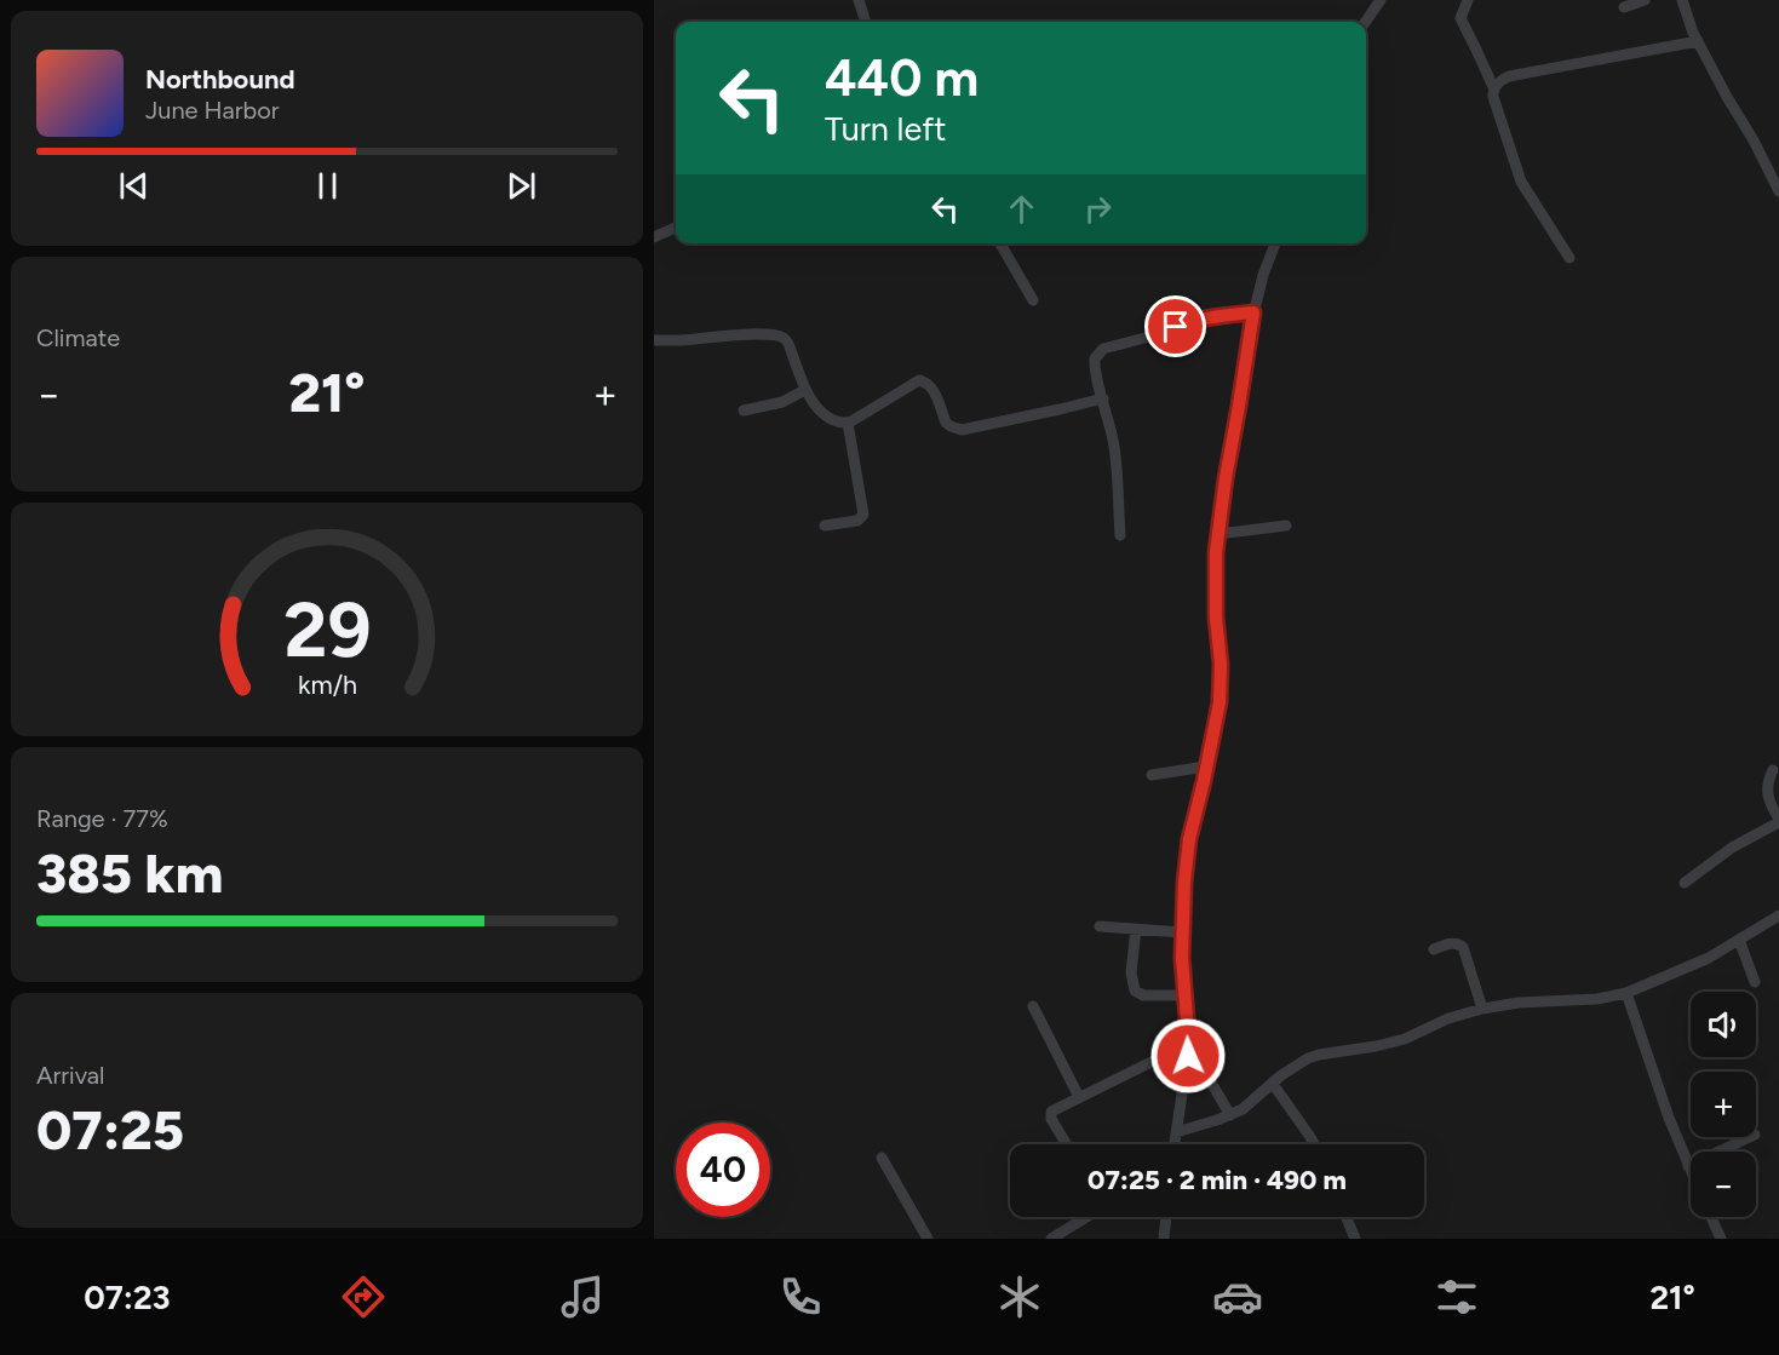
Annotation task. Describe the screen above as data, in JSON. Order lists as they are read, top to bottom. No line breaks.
{"page":{"turn":["440 m","Turn left"],"song":["Northbound","June Harbor"],"tile":["Climate",["Range · 77%","385 km"],["Arrival","07:25"]],"heat":["−","21°","+"],"map_buttons":["+","−"],"limit":"40","trip":"07:25 · 2 min · 490 m","tabs":["07:23","21°"],"gauge":["29","km/h"]}}
